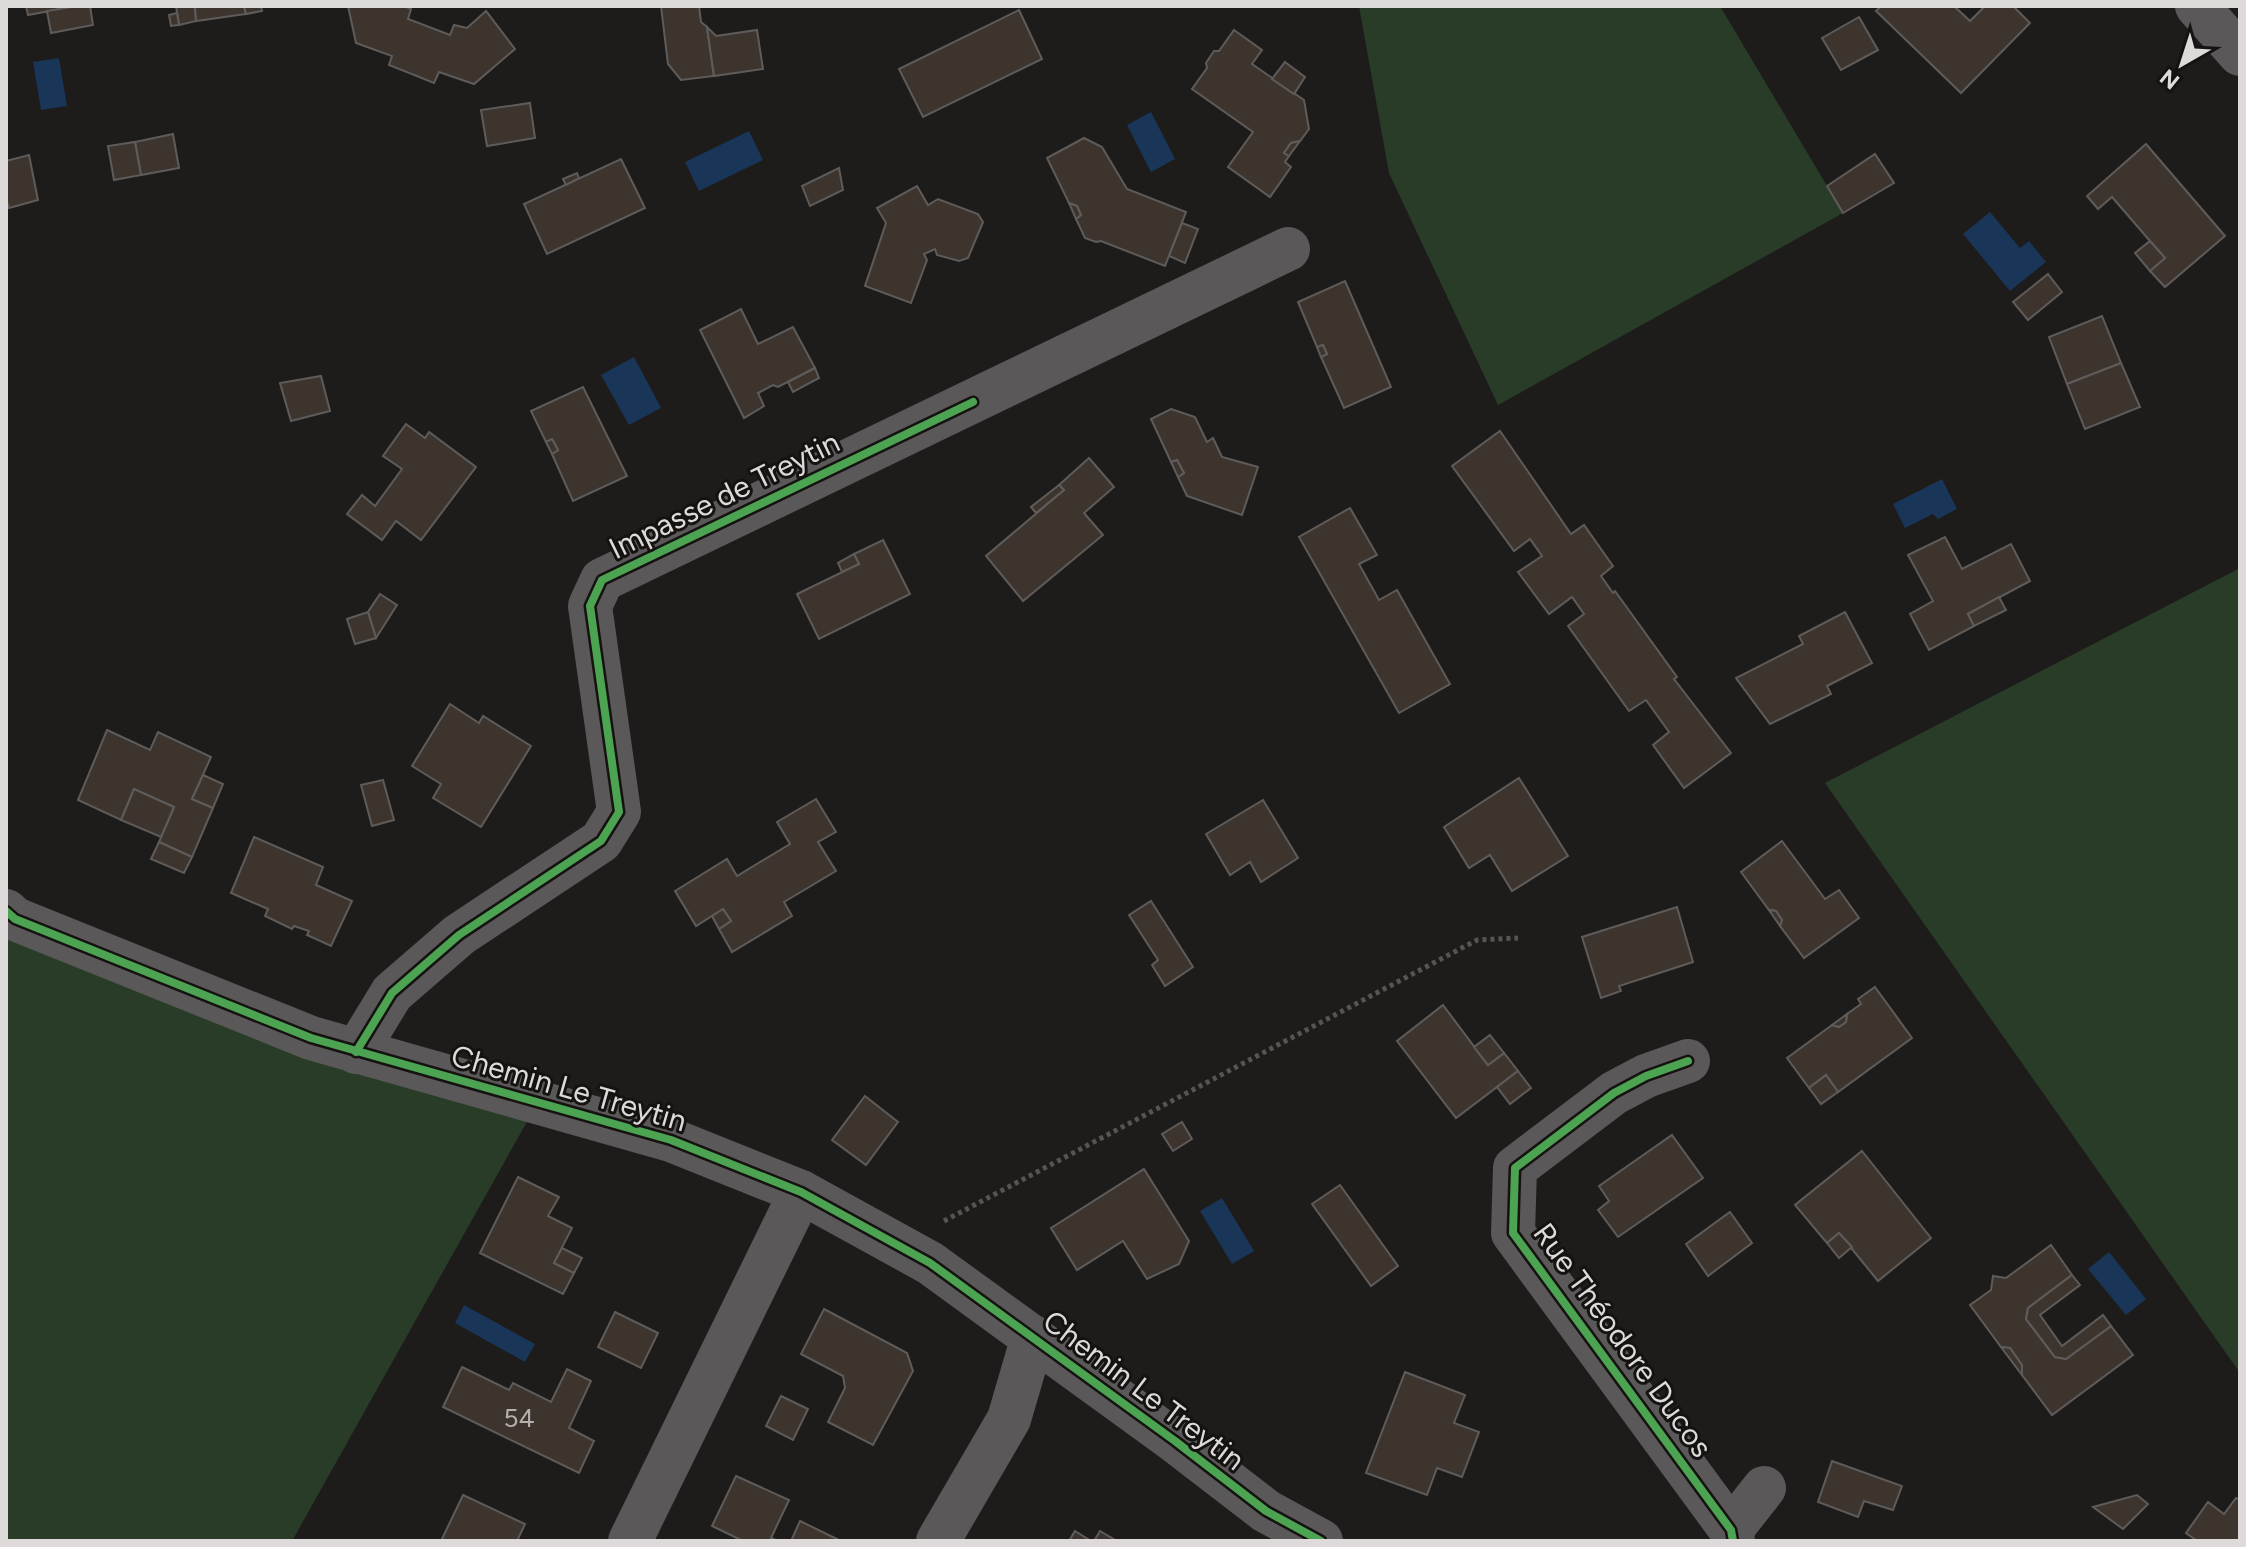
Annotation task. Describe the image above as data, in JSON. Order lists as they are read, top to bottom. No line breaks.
{"streets":{"street":["Impasse de Treytin","Chemin Le Treytin","Rue Théodore Ducos"]},"crossings":[["Impasse de Treytin","Chemin Le Treytin"]],"house_numbers":["54"],"north":"bottom left"}
